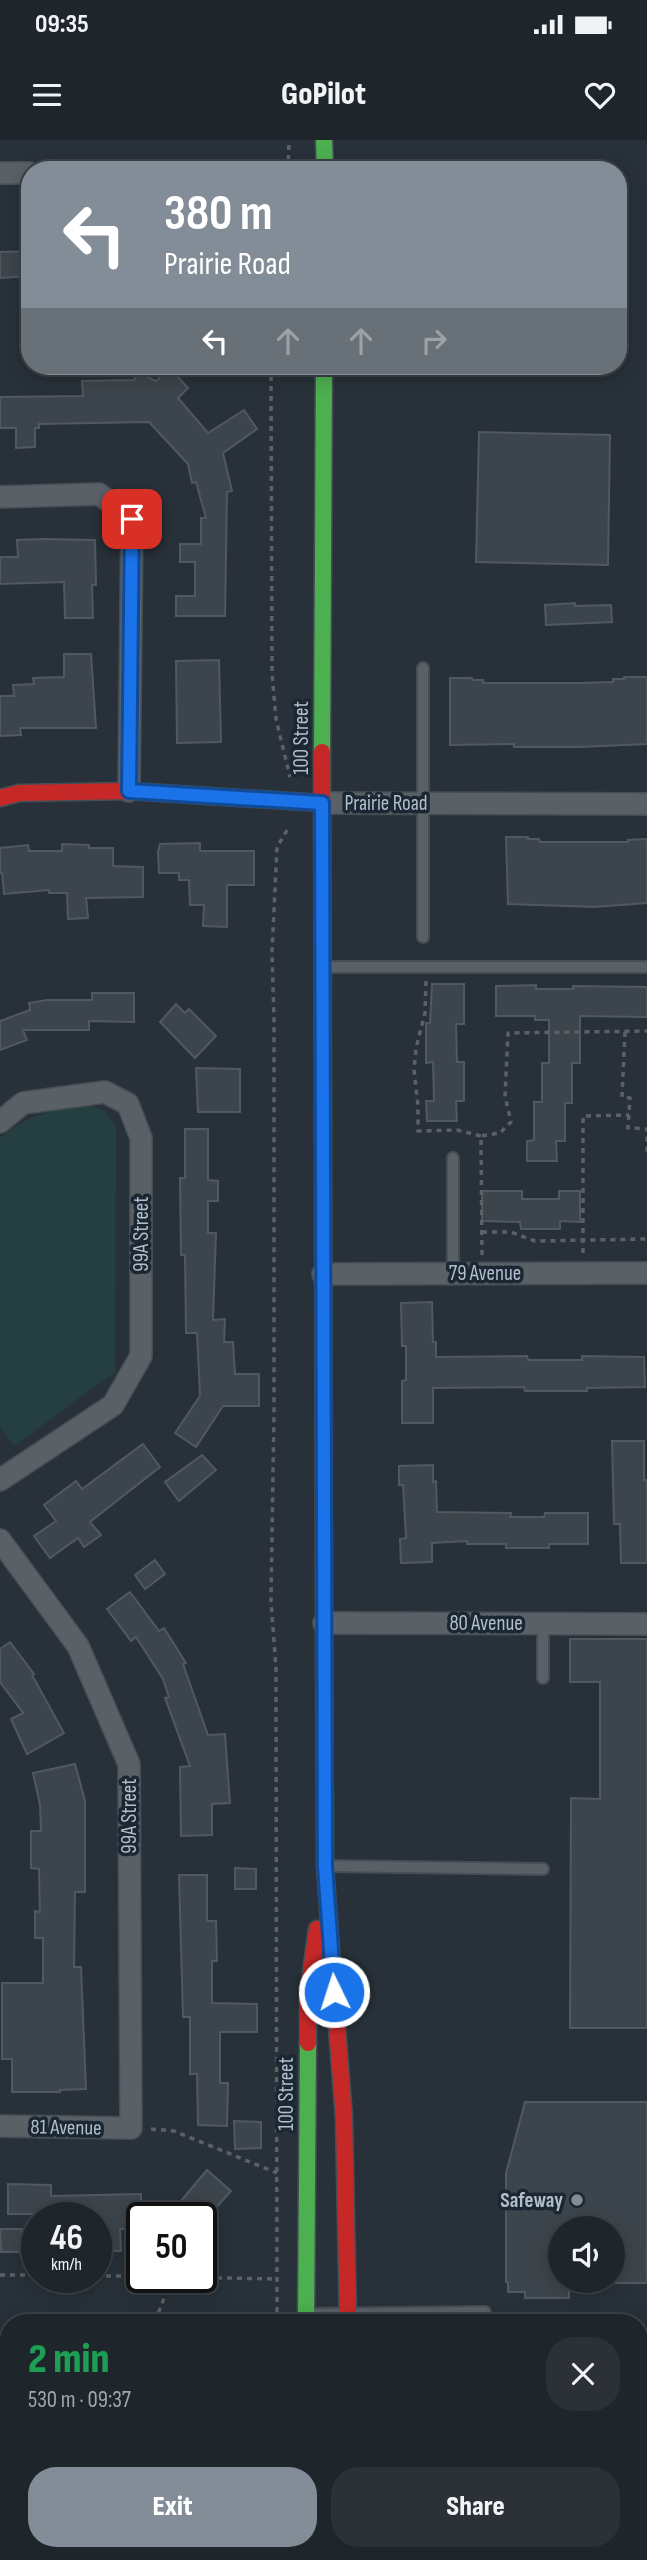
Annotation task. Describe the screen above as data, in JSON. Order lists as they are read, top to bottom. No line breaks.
{"streets":{"main road":["100 Street","Prairie Road"],"street":["99A Street","79 Avenue","80 Avenue","81 Avenue"]},"crossings":[["100 Street","Prairie Road"],["100 Street","79 Avenue"],["100 Street","80 Avenue"],["99A Street","81 Avenue"]],"places":["Safeway"],"page":{"status":"09:35","header":"GoPilot","turn":["380 m","Prairie Road"],"speed":"46 km/h","limit":"50","heading":["2 min","530 m · 09:37"],"buttons":["Exit","Share"]}}
